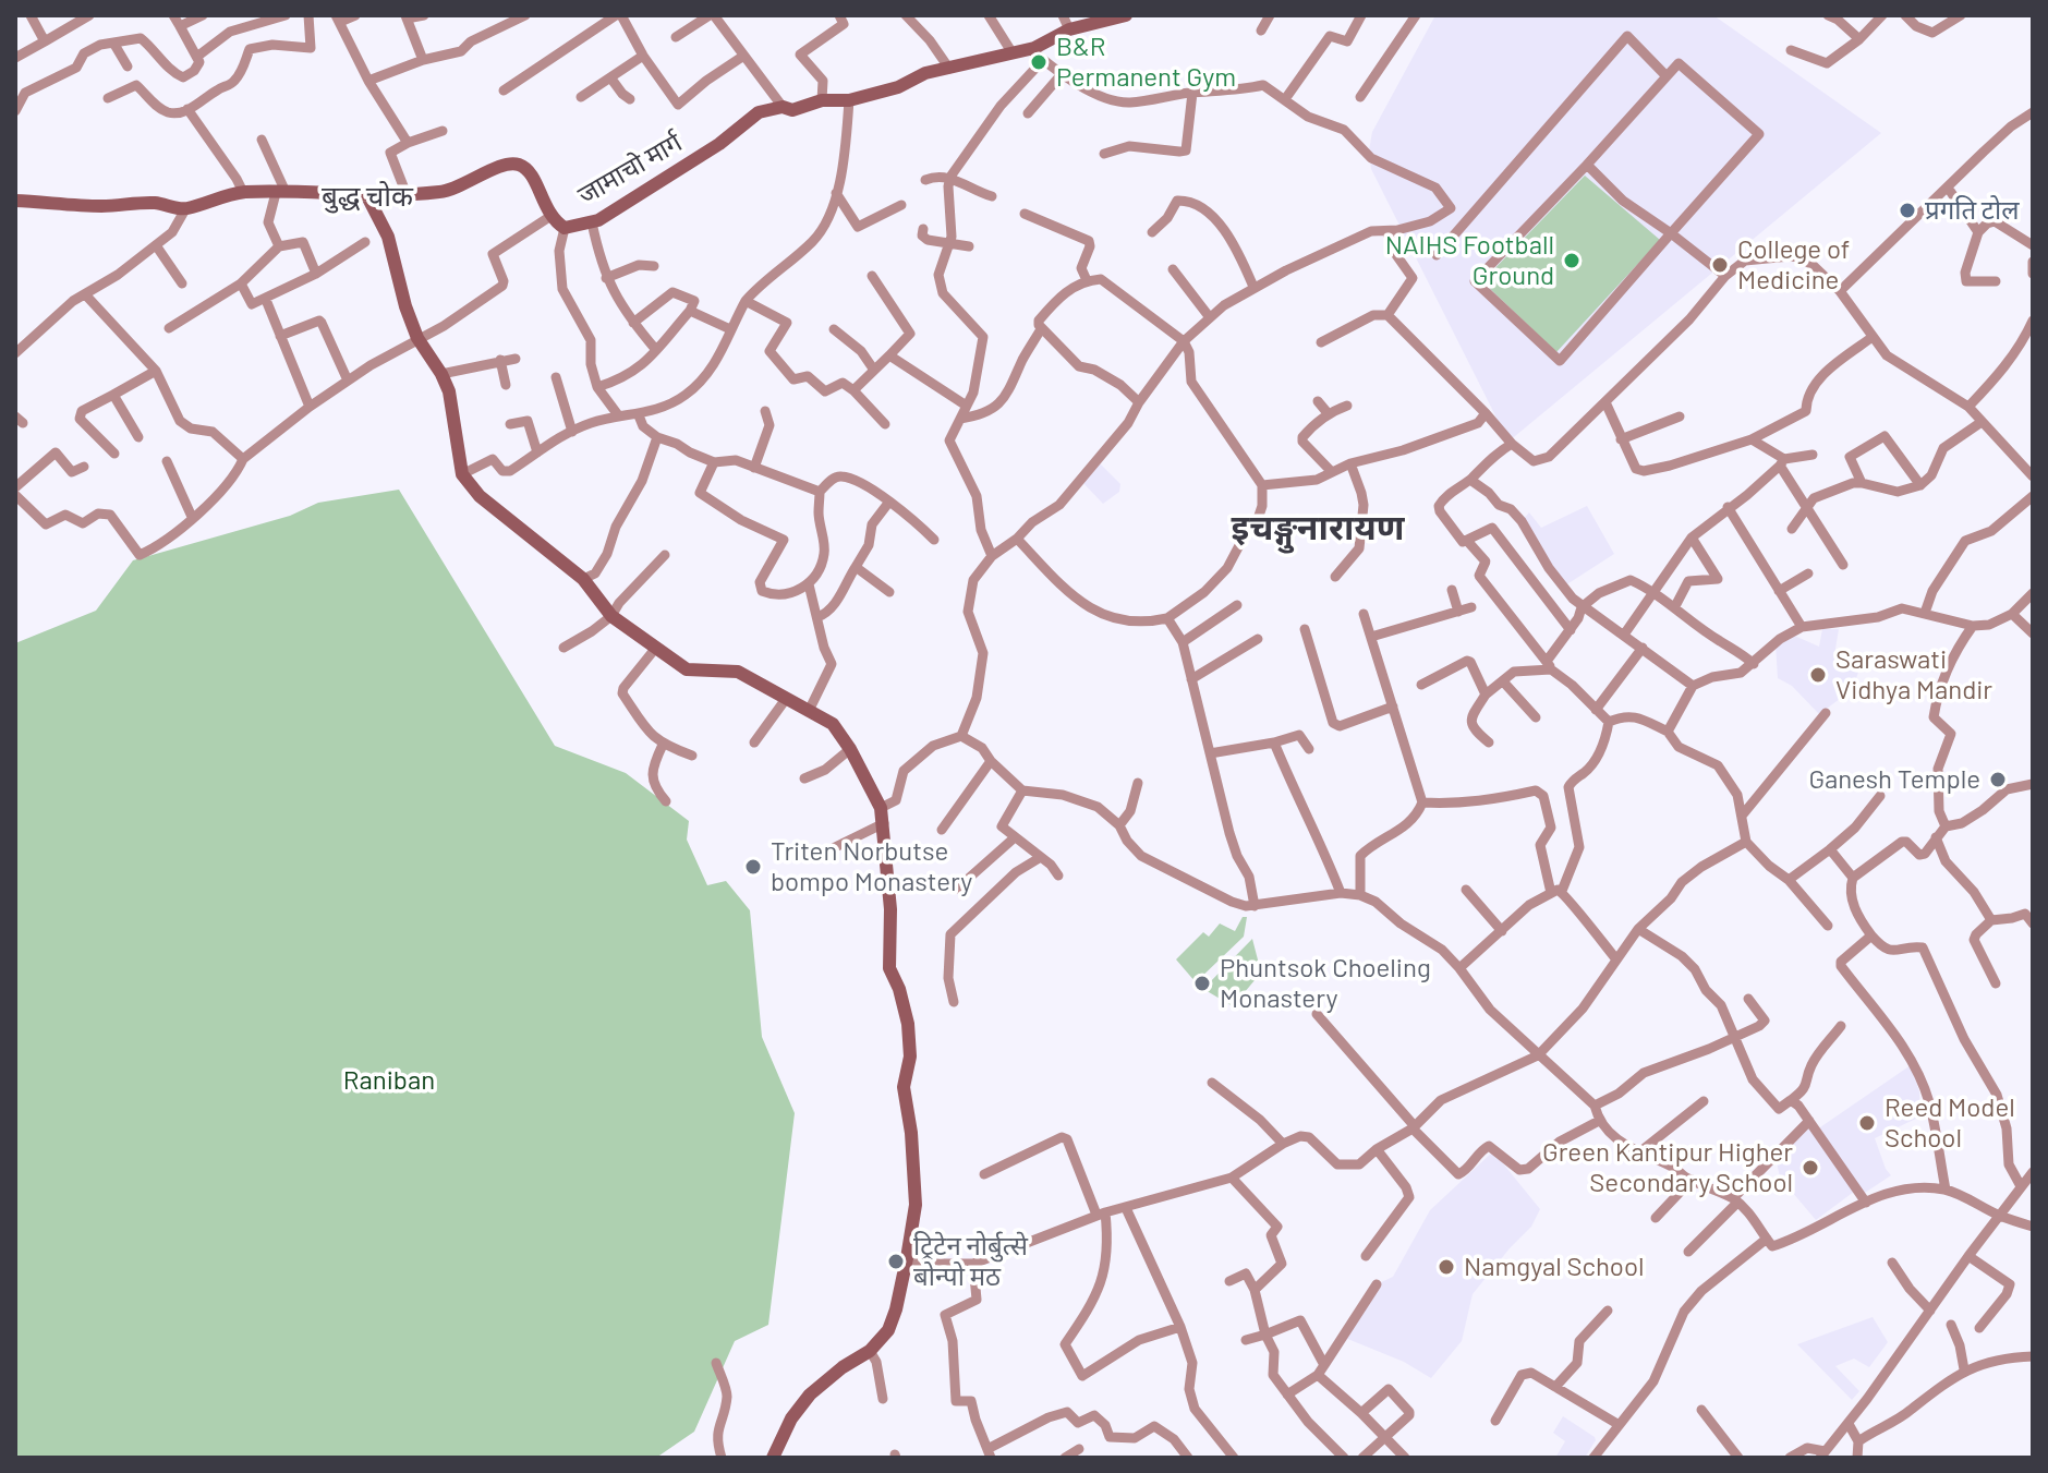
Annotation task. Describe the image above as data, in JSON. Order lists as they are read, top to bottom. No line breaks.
{"streets":{"street":["जामाचो मार्ग"]},"districts":["बुद्ध चोक","इचङ्गुनारायण"],"parks":["Raniban"],"places":["B&R Permanent Gym","प्रगति टोल","NAIHS Football Ground","College of Medicine","Saraswati Vidhya Mandir","Ganesh Temple","Triten Norbutse bompo Monastery","Phuntsok Choeling Monastery","Reed Model School","Green Kantipur Higher Secondary School","ट्रिटेन नोर्बुत्से बोन्पो मठ","Namgyal School"]}
